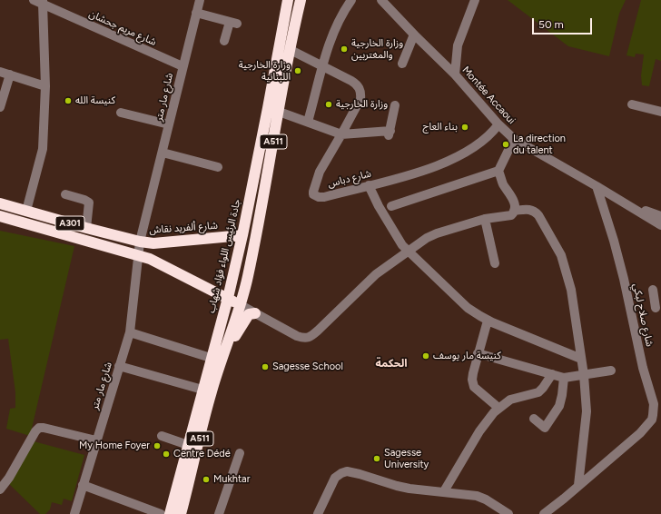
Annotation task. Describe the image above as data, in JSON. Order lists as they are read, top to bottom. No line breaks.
{"streets":{"highway":["A511","A301","شارع ألفريد نقاش","جادة الرئيس اللواء فؤاد شهاب"],"street":["شارع مريم جحشان","Montée Accaoui","شارع مار متر","شارع دباس","شارع صلاح لبكي"]},"crossings":[["شارع مريم جحشان","شارع مار متر"],["Montée Accaoui","شارع دباس"],["Montée Accaoui","شارع صلاح لبكي"],["شارع مار متر","A301"],["شارع مار متر","شارع ألفريد نقاش"],["A511","جادة الرئيس اللواء فؤاد شهاب"],["A301","جادة الرئيس اللواء فؤاد شهاب"],["شارع ألفريد نقاش","جادة الرئيس اللواء فؤاد شهاب"]],"districts":["الحكمة"],"places":["وزارة الخارجية والمغتربين","وزارة الخارجية اللبنانية","كنيسة الله","وزارة الخارجية","بناء العاج","La direction du talent","كنيسة مار يوسف","Sagesse School","My Home Foyer","Centre Dédé","Sagesse University","Mukhtar"],"scale_bar":"50 m"}
